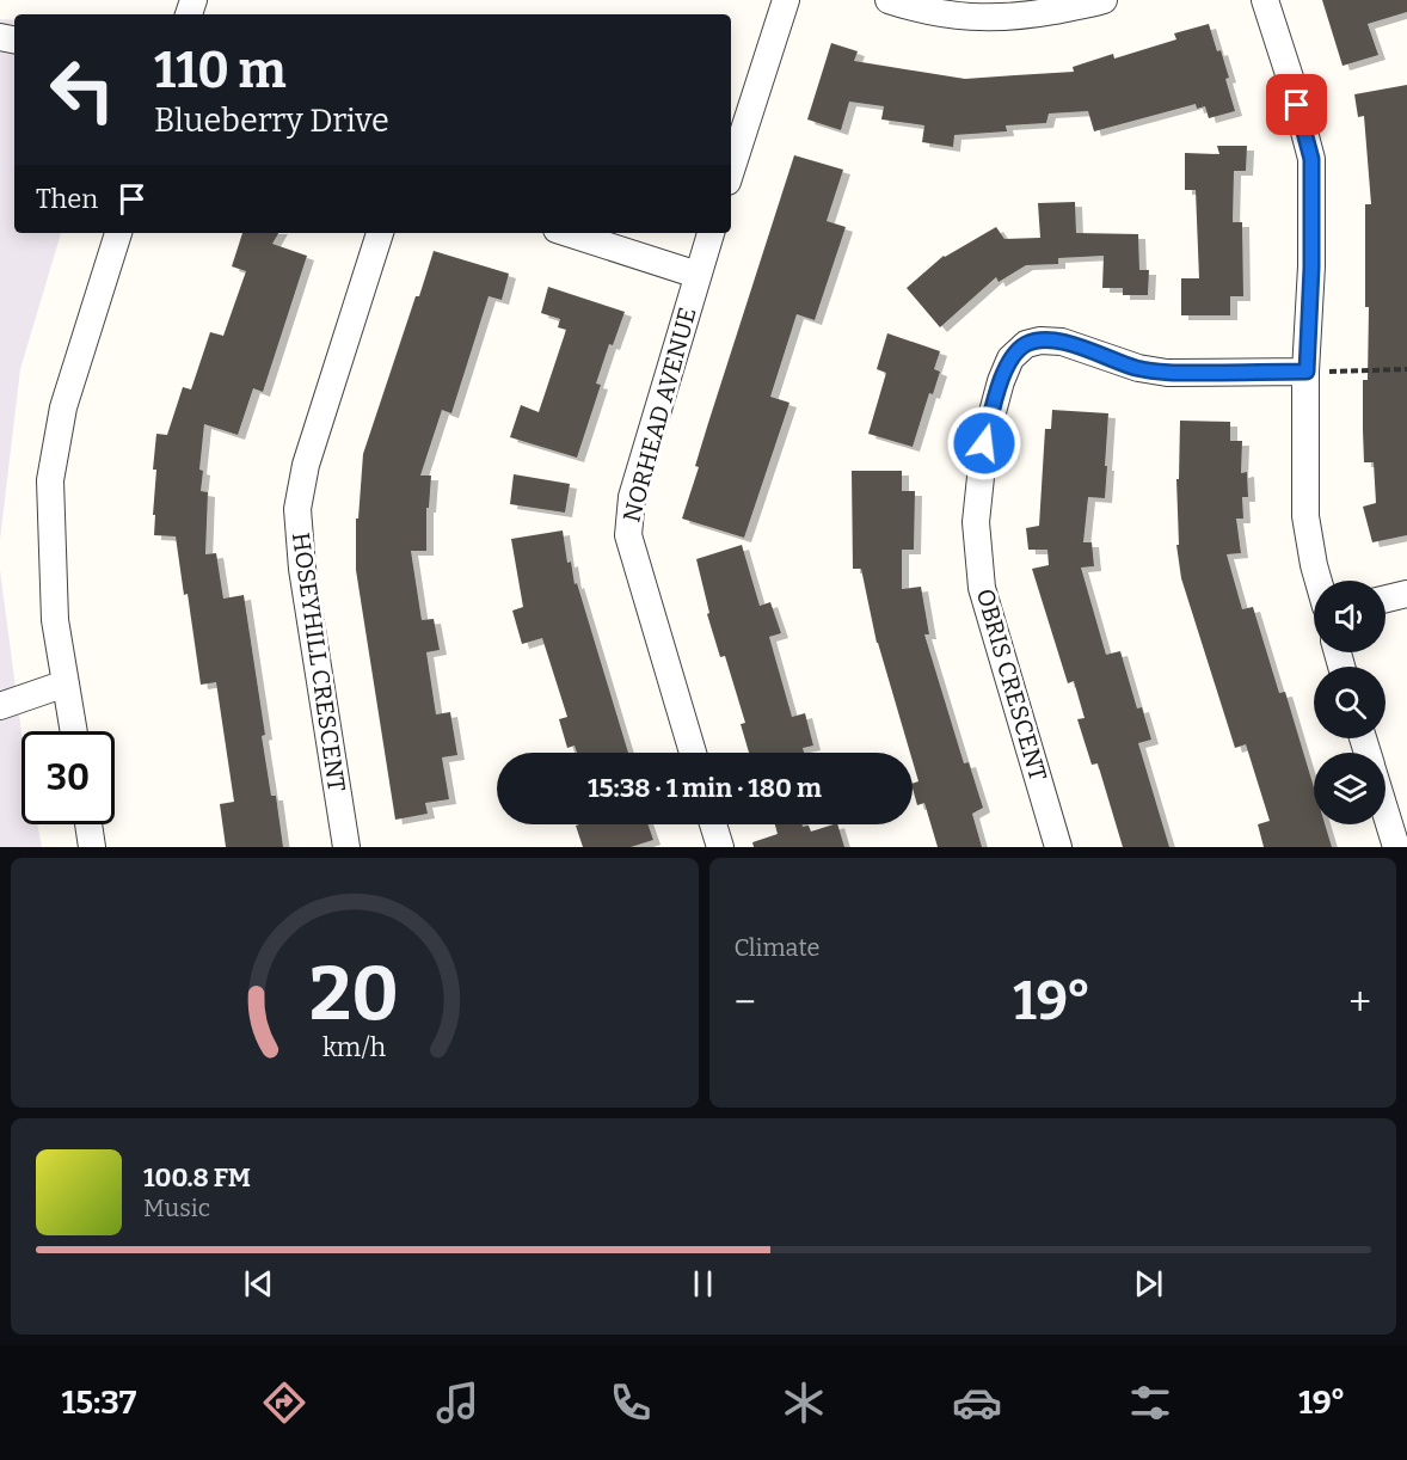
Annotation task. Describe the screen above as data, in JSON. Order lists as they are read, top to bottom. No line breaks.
{"streets":{"street":["NORHEAD AVENUE","HOSEYHILL CRESCENT","OBRIS CRESCENT"]},"page":{"turn":["110 m","Blueberry Drive"],"then":"Then","limit":"30","trip":"15:38 · 1 min · 180 m","tile":"Climate","heat":["−","19°","+"],"song":["100.8 FM","Music"],"tabs":["15:37","19°"],"gauge":["20","km/h"]}}
